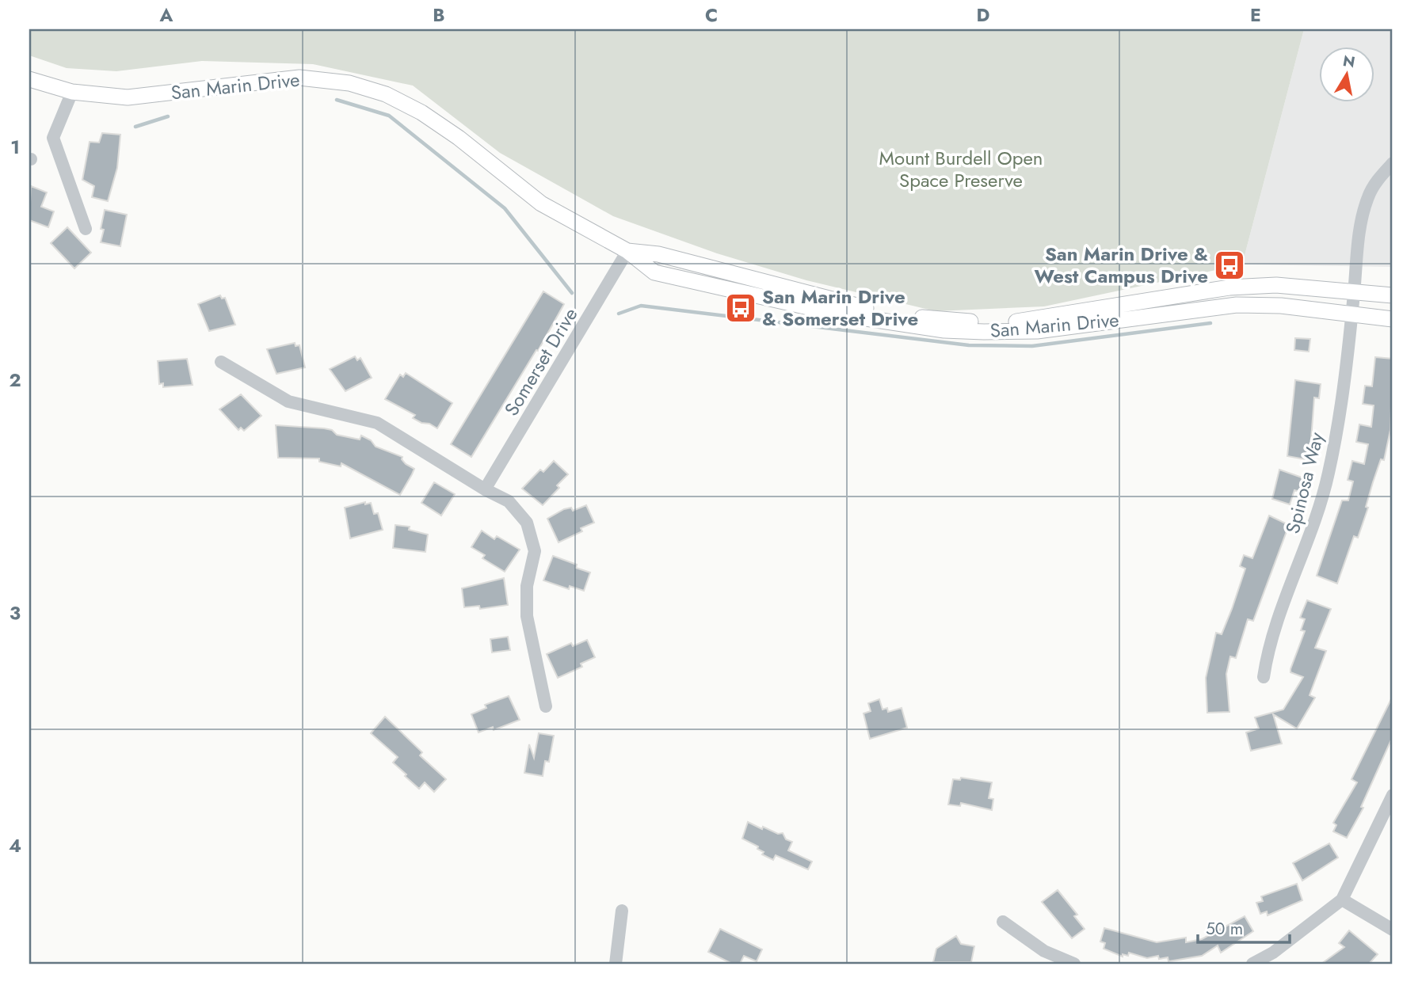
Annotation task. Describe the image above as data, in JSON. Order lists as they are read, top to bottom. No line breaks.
{"streets":{"main road":["San Marin Drive"],"street":["Somerset Drive","Spinosa Way"]},"crossings":[["San Marin Drive","Somerset Drive"],["San Marin Drive","Spinosa Way"]],"parks":["Mount Burdell Open Space Preserve"],"places":{"bus stop":["San Marin Drive & West Campus Drive","San Marin Drive & Somerset Drive"]},"scale_bar":"50 m","north":"top","grid":{"columns":["A","B","C","D","E"],"rows":["1","2","3","4"]}}
